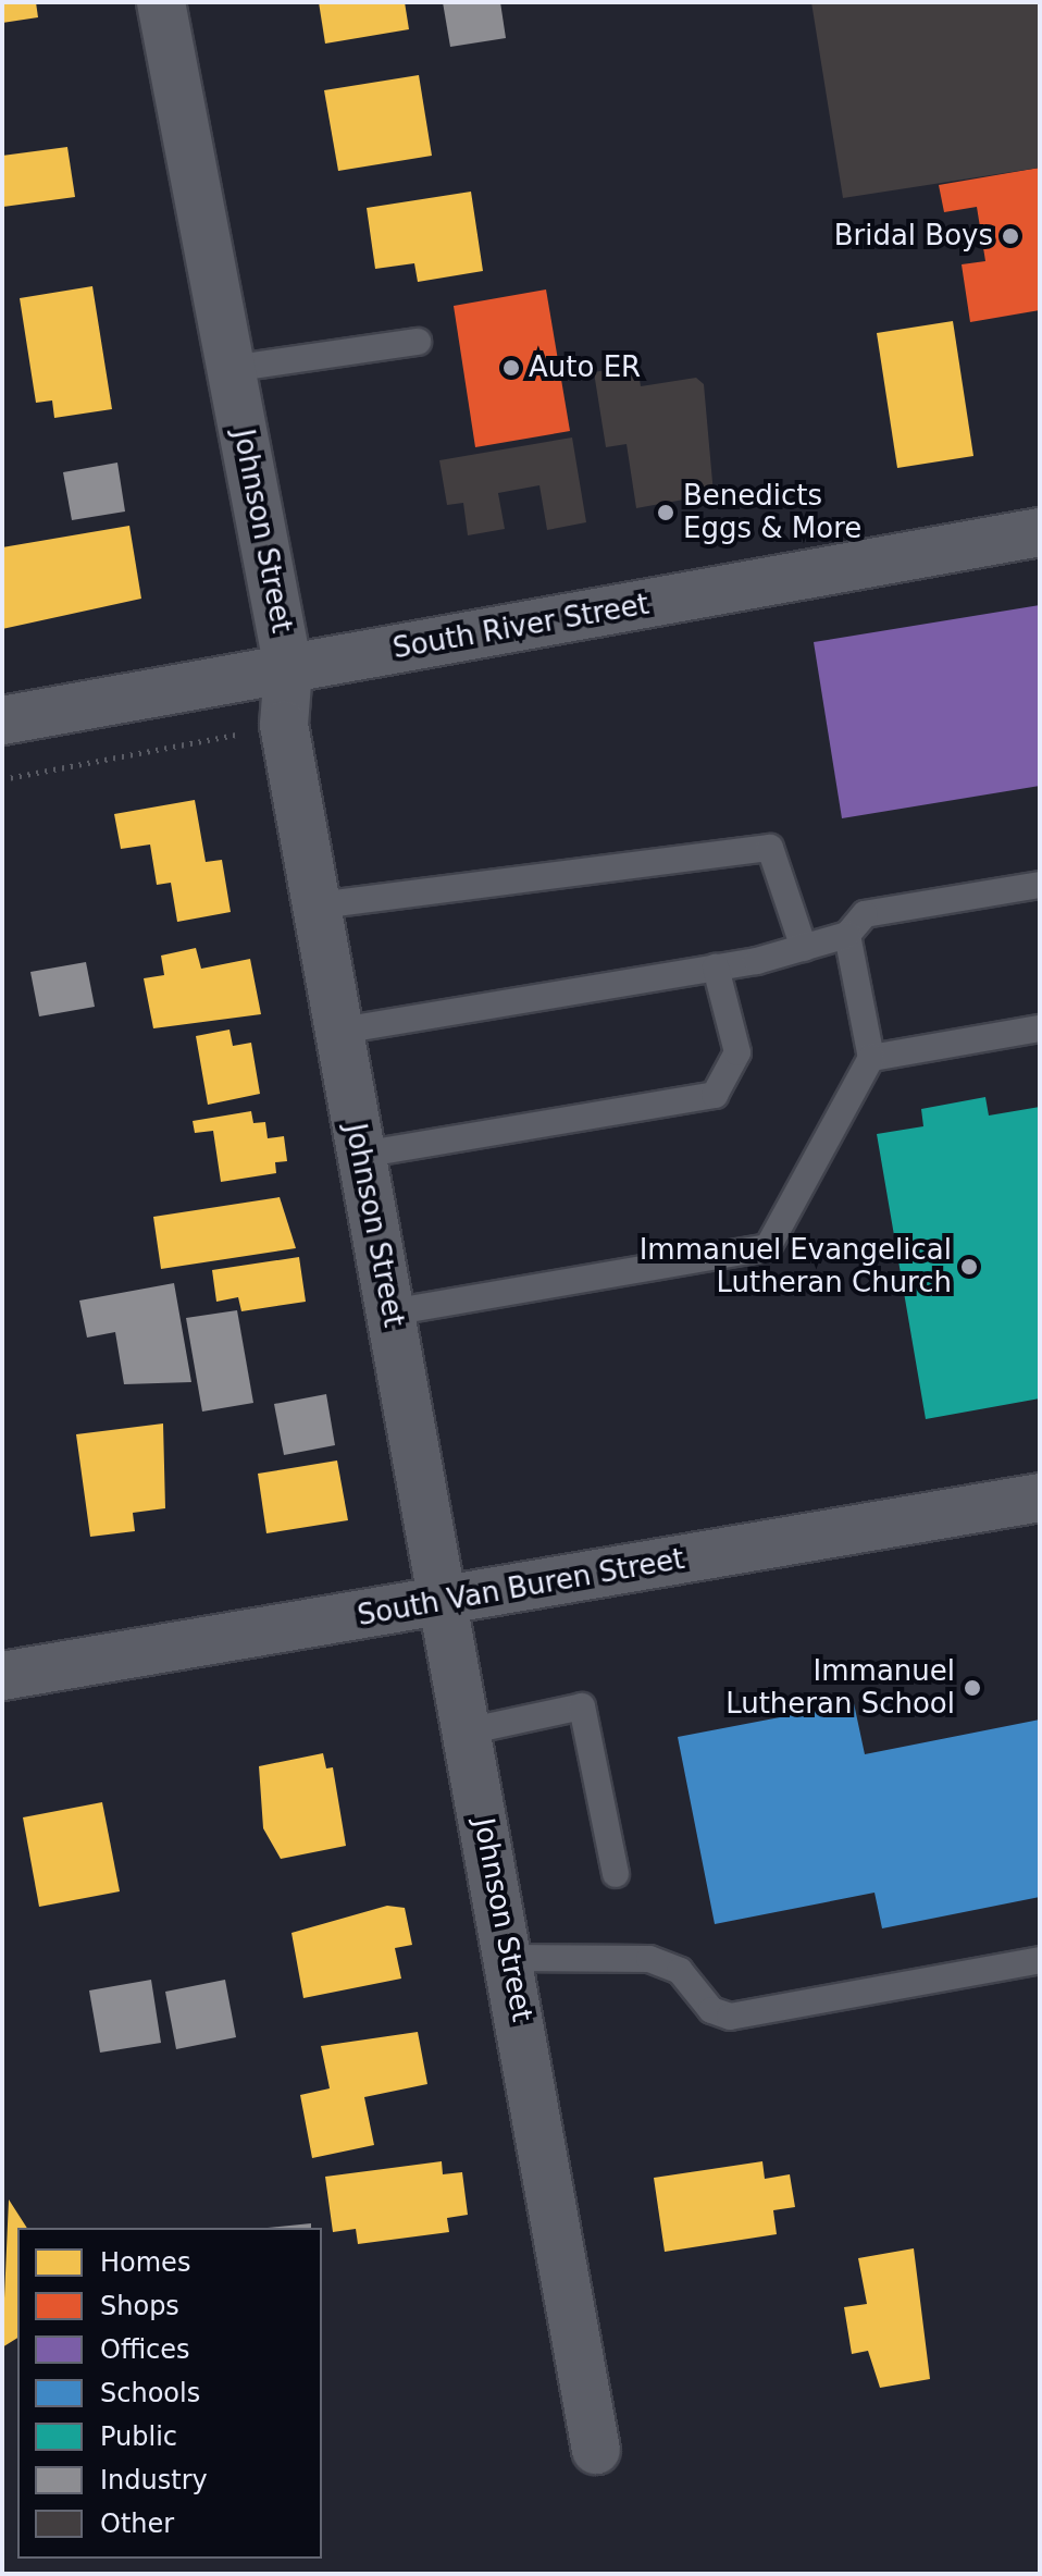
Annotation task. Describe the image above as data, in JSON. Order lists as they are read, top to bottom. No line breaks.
{"streets":{"street":["Johnson Street","South River Street","South Van Buren Street"]},"crossings":[["Johnson Street","South River Street"],["Johnson Street","South Van Buren Street"]],"places":["Bridal Boys","Auto ER","Benedicts Eggs & More","Immanuel Evangelical Lutheran Church","Immanuel Lutheran School"],"legend":["Homes","Shops","Offices","Schools","Public","Industry","Other"]}
